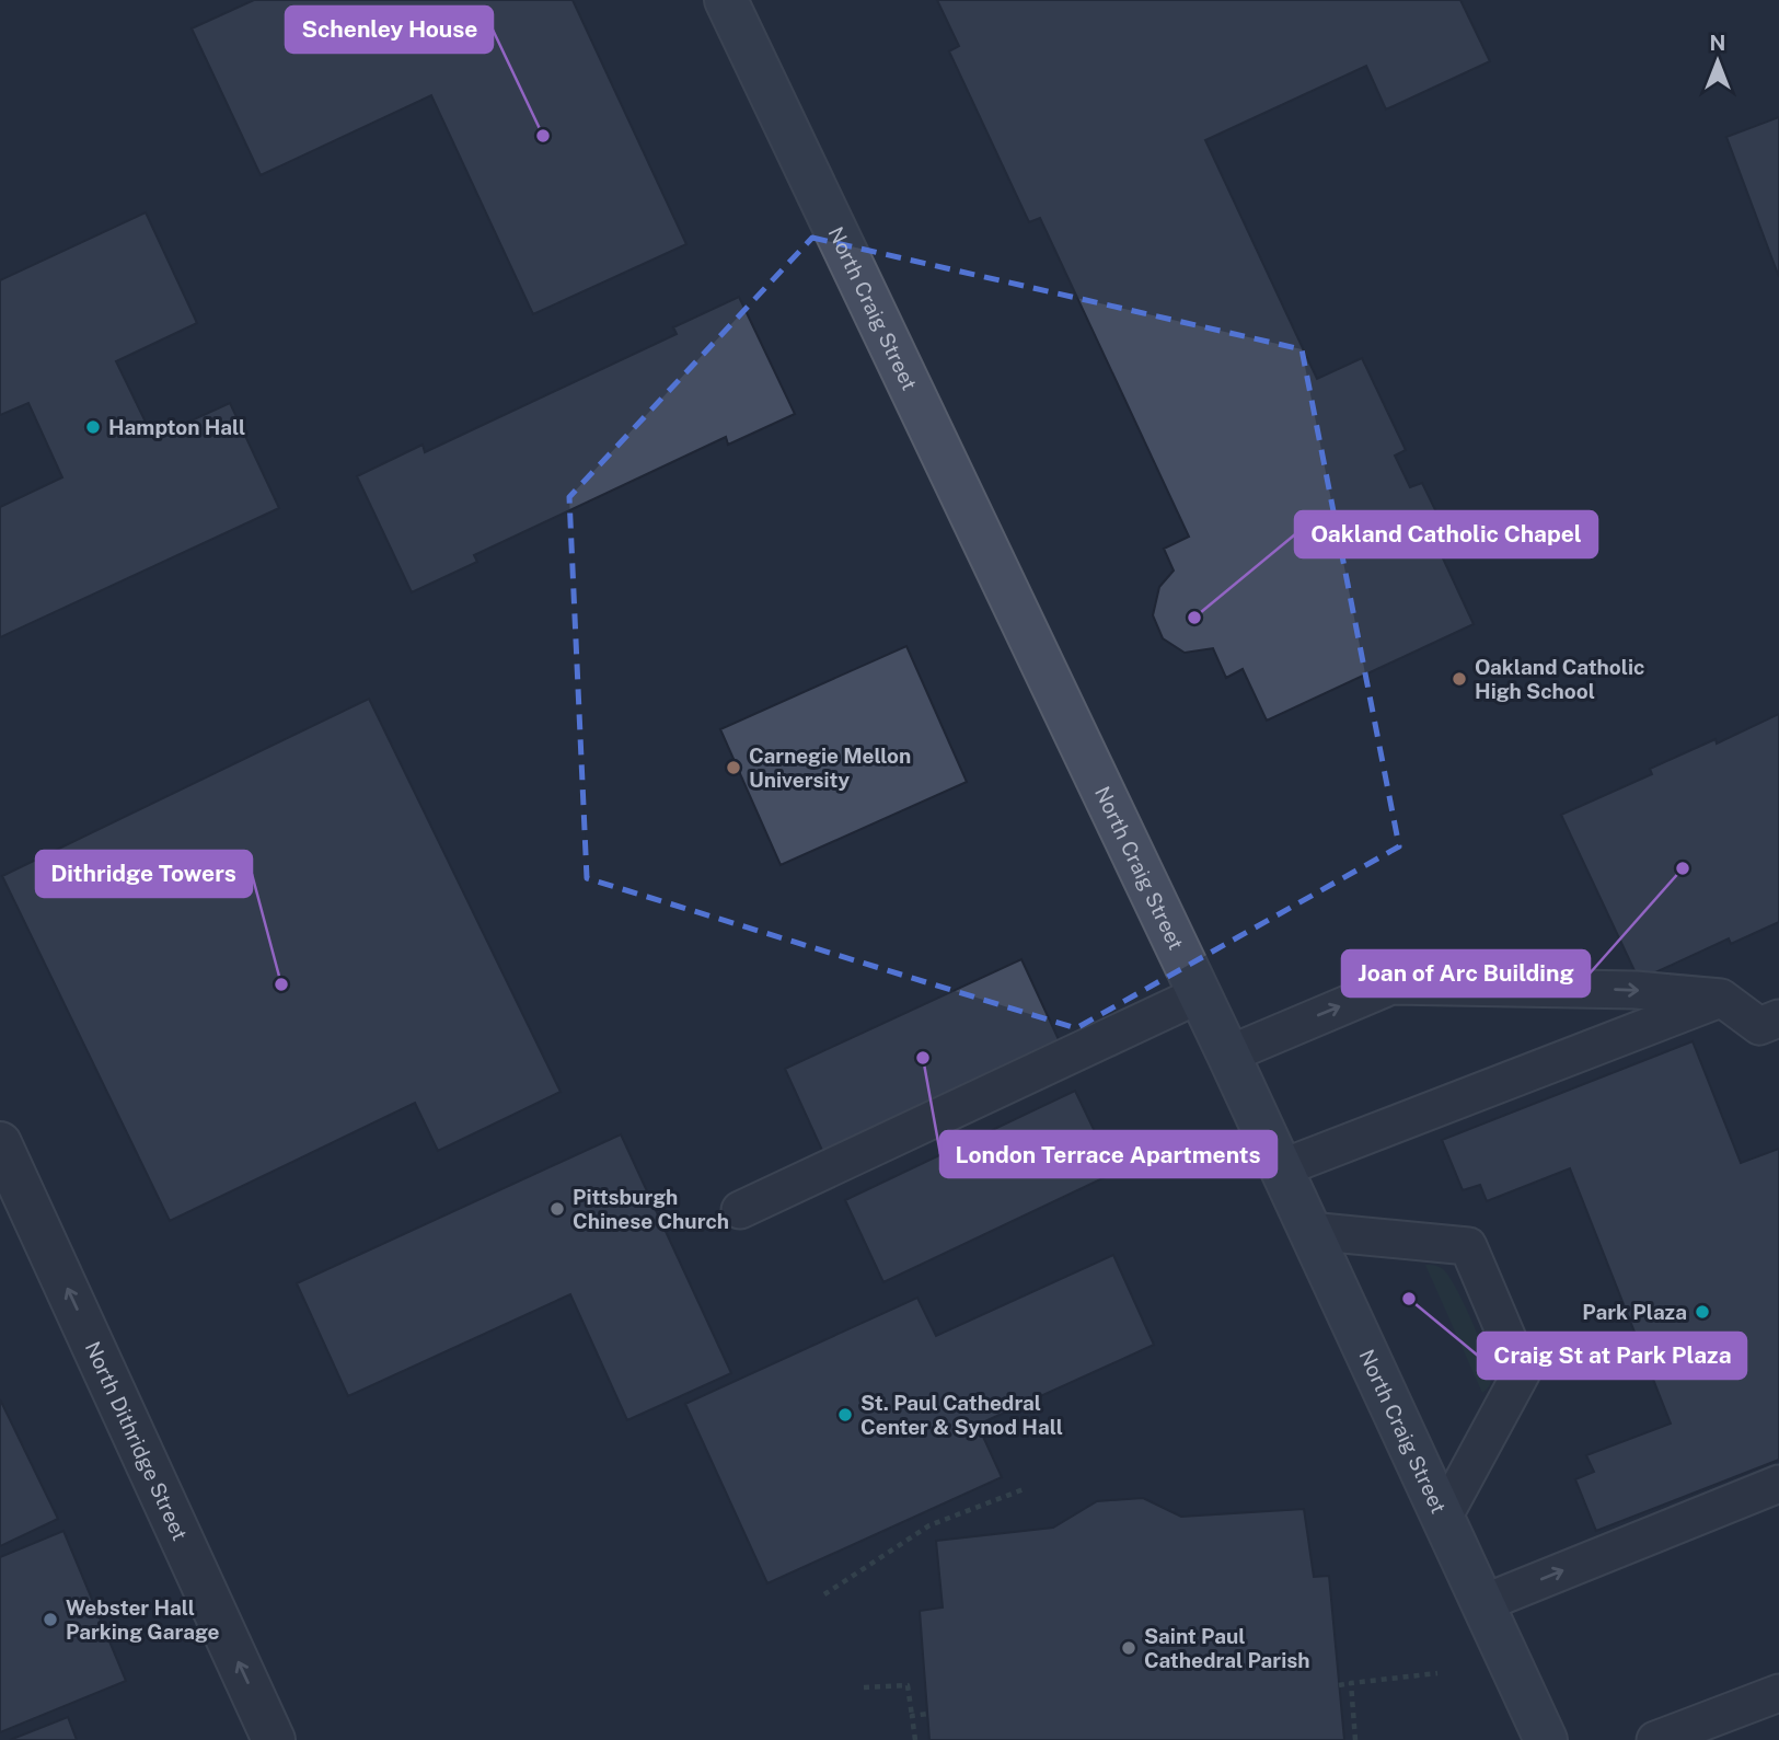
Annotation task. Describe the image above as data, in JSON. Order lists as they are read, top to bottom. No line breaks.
{"streets":{"main road":["North Craig Street"],"street":["North Dithridge Street"]},"one_way":["North Dithridge Street"],"places":["Schenley House","Hampton Hall","Oakland Catholic Chapel","Oakland Catholic High School","Carnegie Mellon University","Joan of Arc Building","Dithridge Towers","London Terrace Apartments","Pittsburgh Chinese Church","Craig St at Park Plaza","Park Plaza","St. Paul Cathedral Center & Synod Hall","Webster Hall Parking Garage","Saint Paul Cathedral Parish"],"north":"top"}
